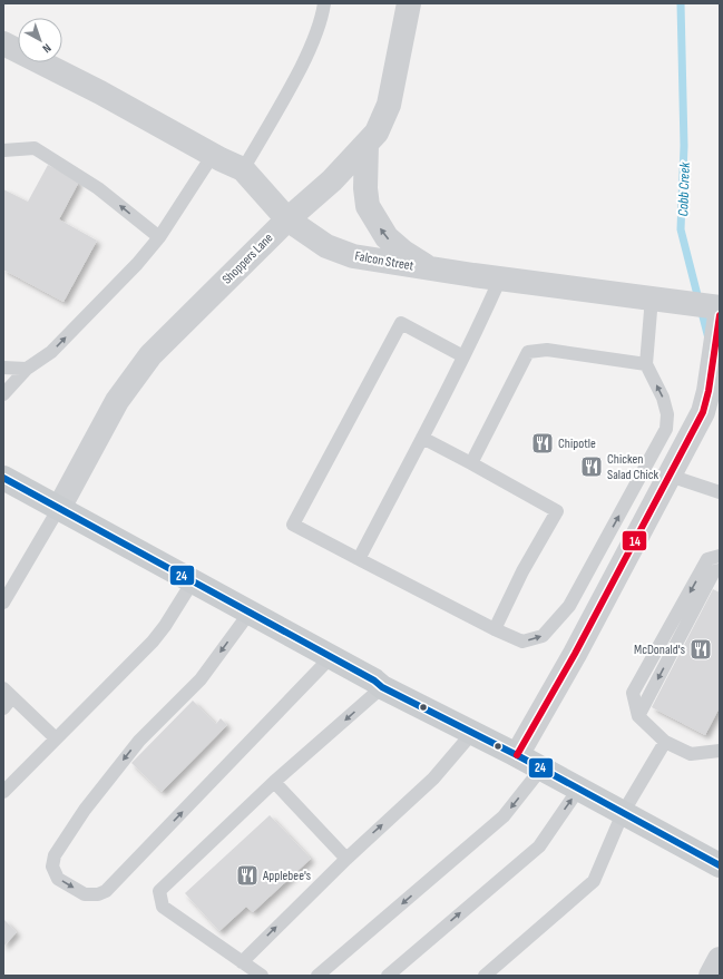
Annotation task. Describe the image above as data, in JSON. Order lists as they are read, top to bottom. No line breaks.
{"streets":{"street":["Shoppers Lane","Falcon Street"]},"crossings":[["Shoppers Lane","Falcon Street"]],"water":["Cobb Creek"],"places":{"restaurant":["Chipotle","Chicken Salad Chick","McDonald's","Applebee's"]},"lines":["transit line 14","transit line 24"],"north":"bottom right"}
